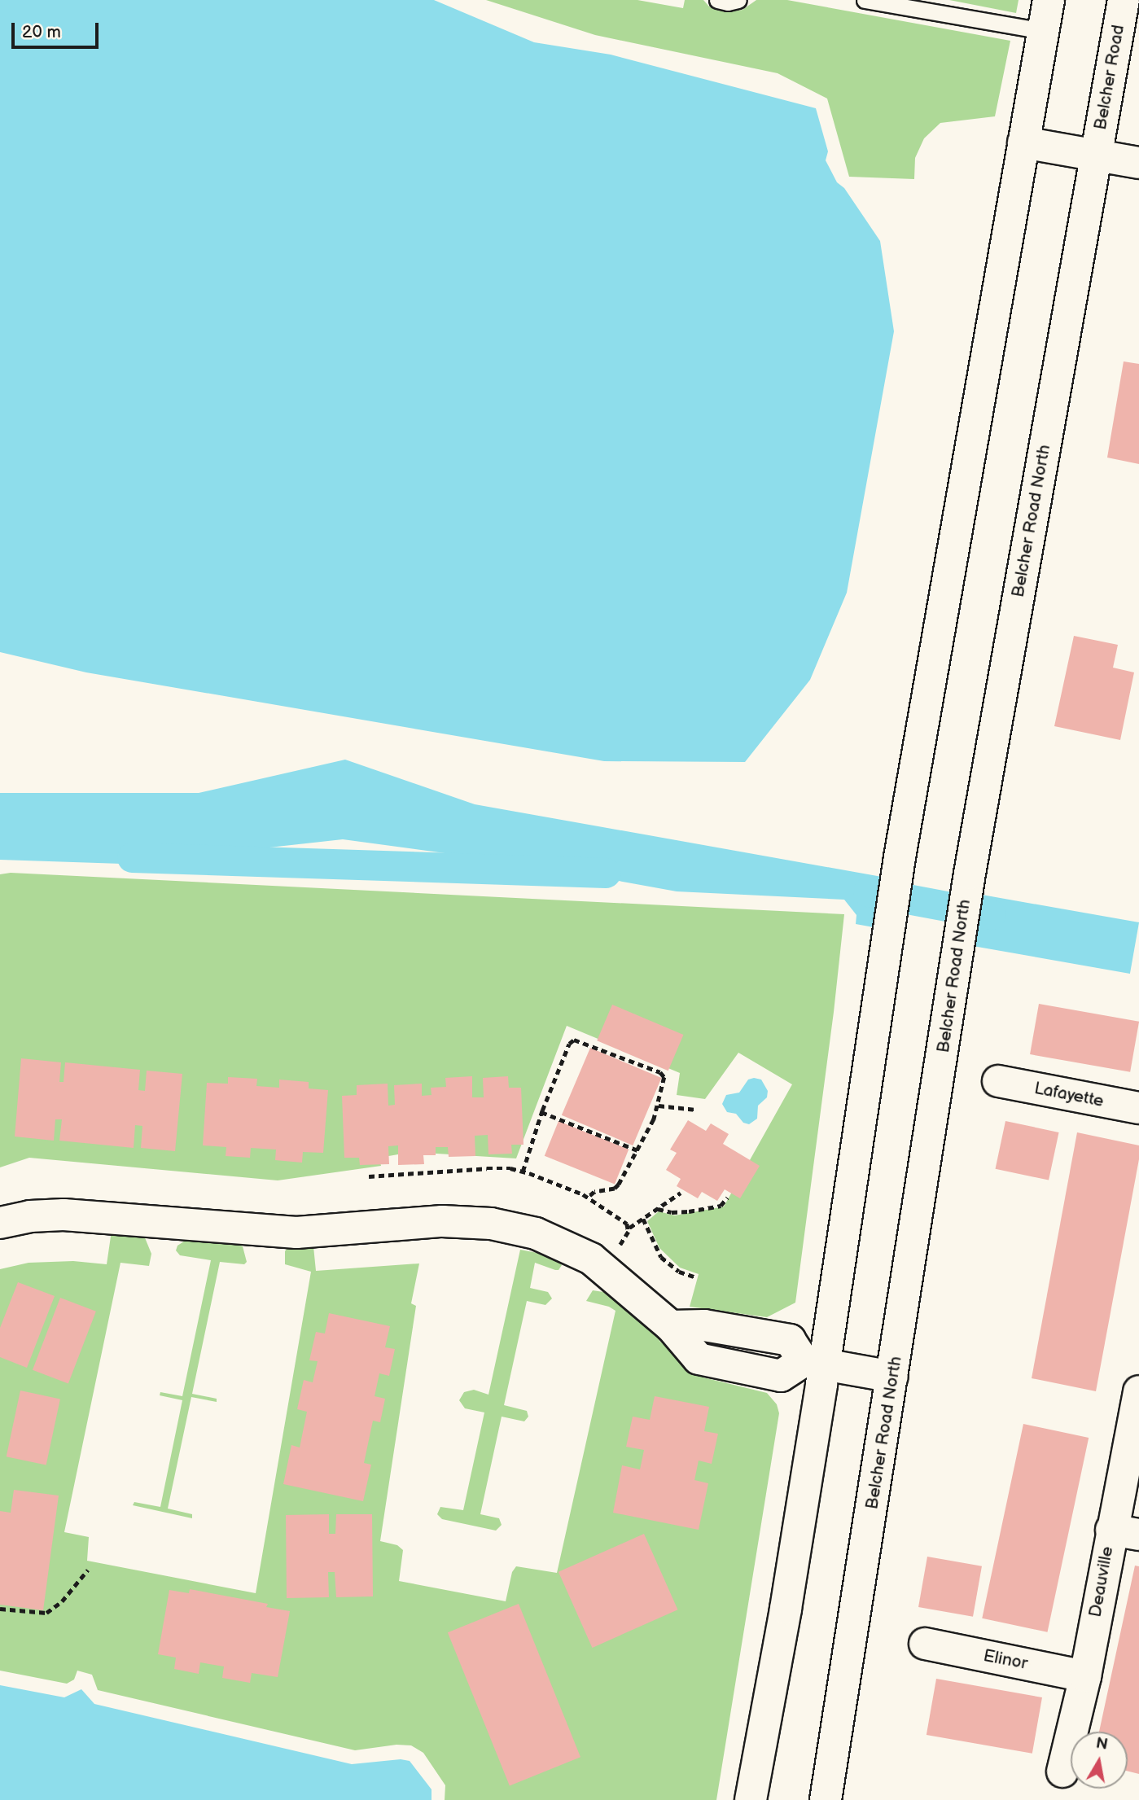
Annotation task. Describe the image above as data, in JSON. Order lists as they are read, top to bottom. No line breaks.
{"streets":{"main road":["Belcher Road","Belcher Road North","Lafayette","Deauville","Elinor"]},"crossings":[["Belcher Road","Belcher Road North"],["Deauville","Elinor"]],"scale_bar":"20 m","north":"top"}
